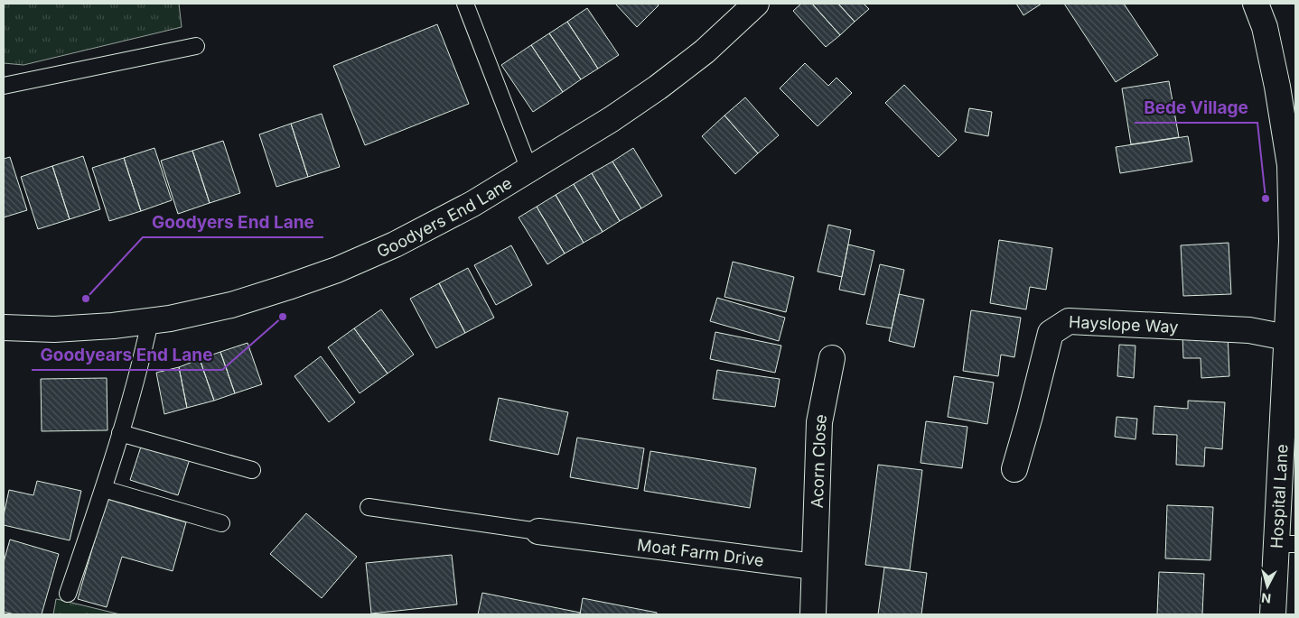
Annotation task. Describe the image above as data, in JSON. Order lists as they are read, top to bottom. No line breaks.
{"streets":{"street":["Goodyers End Lane","Hayslope Way","Acorn Close","Hospital Lane","Moat Farm Drive"]},"crossings":[["Hayslope Way","Hospital Lane"],["Acorn Close","Moat Farm Drive"]],"places":["Bede Village","Goodyers End Lane","Goodyears End Lane"],"north":"bottom"}
